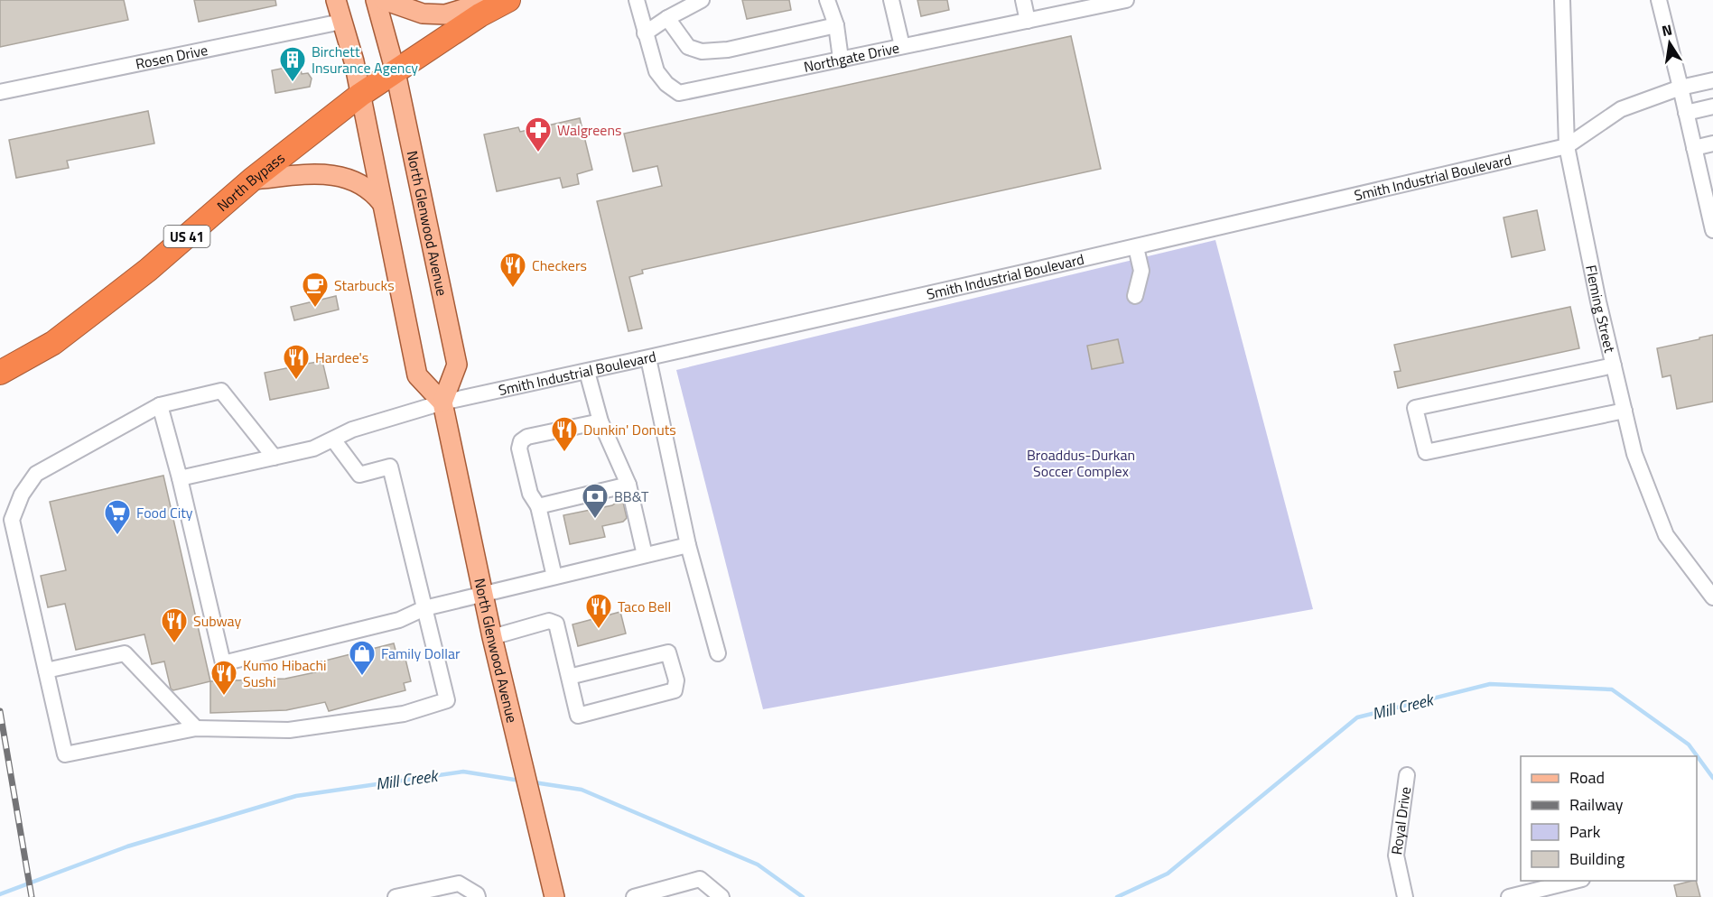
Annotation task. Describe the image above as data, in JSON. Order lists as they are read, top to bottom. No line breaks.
{"streets":{"highway":["North Bypass","US 41"],"main road":["North Glenwood Avenue"],"street":["Rosen Drive","Northgate Drive","Smith Industrial Boulevard","Fleming Street","Royal Drive"]},"crossings":[["Smith Industrial Boulevard","North Glenwood Avenue"],["Smith Industrial Boulevard","Fleming Street"],["North Bypass","North Glenwood Avenue"]],"water":["Mill Creek"],"parks":["Broaddus-Durkan Soccer Complex"],"places":{"building":["Birchett Insurance Agency"],"pharmacy":["Walgreens"],"restaurant":["Checkers","Hardee's","Dunkin' Donuts","Taco Bell","Subway","Kumo Hibachi Sushi"],"cafe":["Starbucks"],"bank":["BB&T"],"supermarket":["Food City"],"shop":["Family Dollar"]},"legend":["Road","Railway","Park","Building"],"north":"top"}
